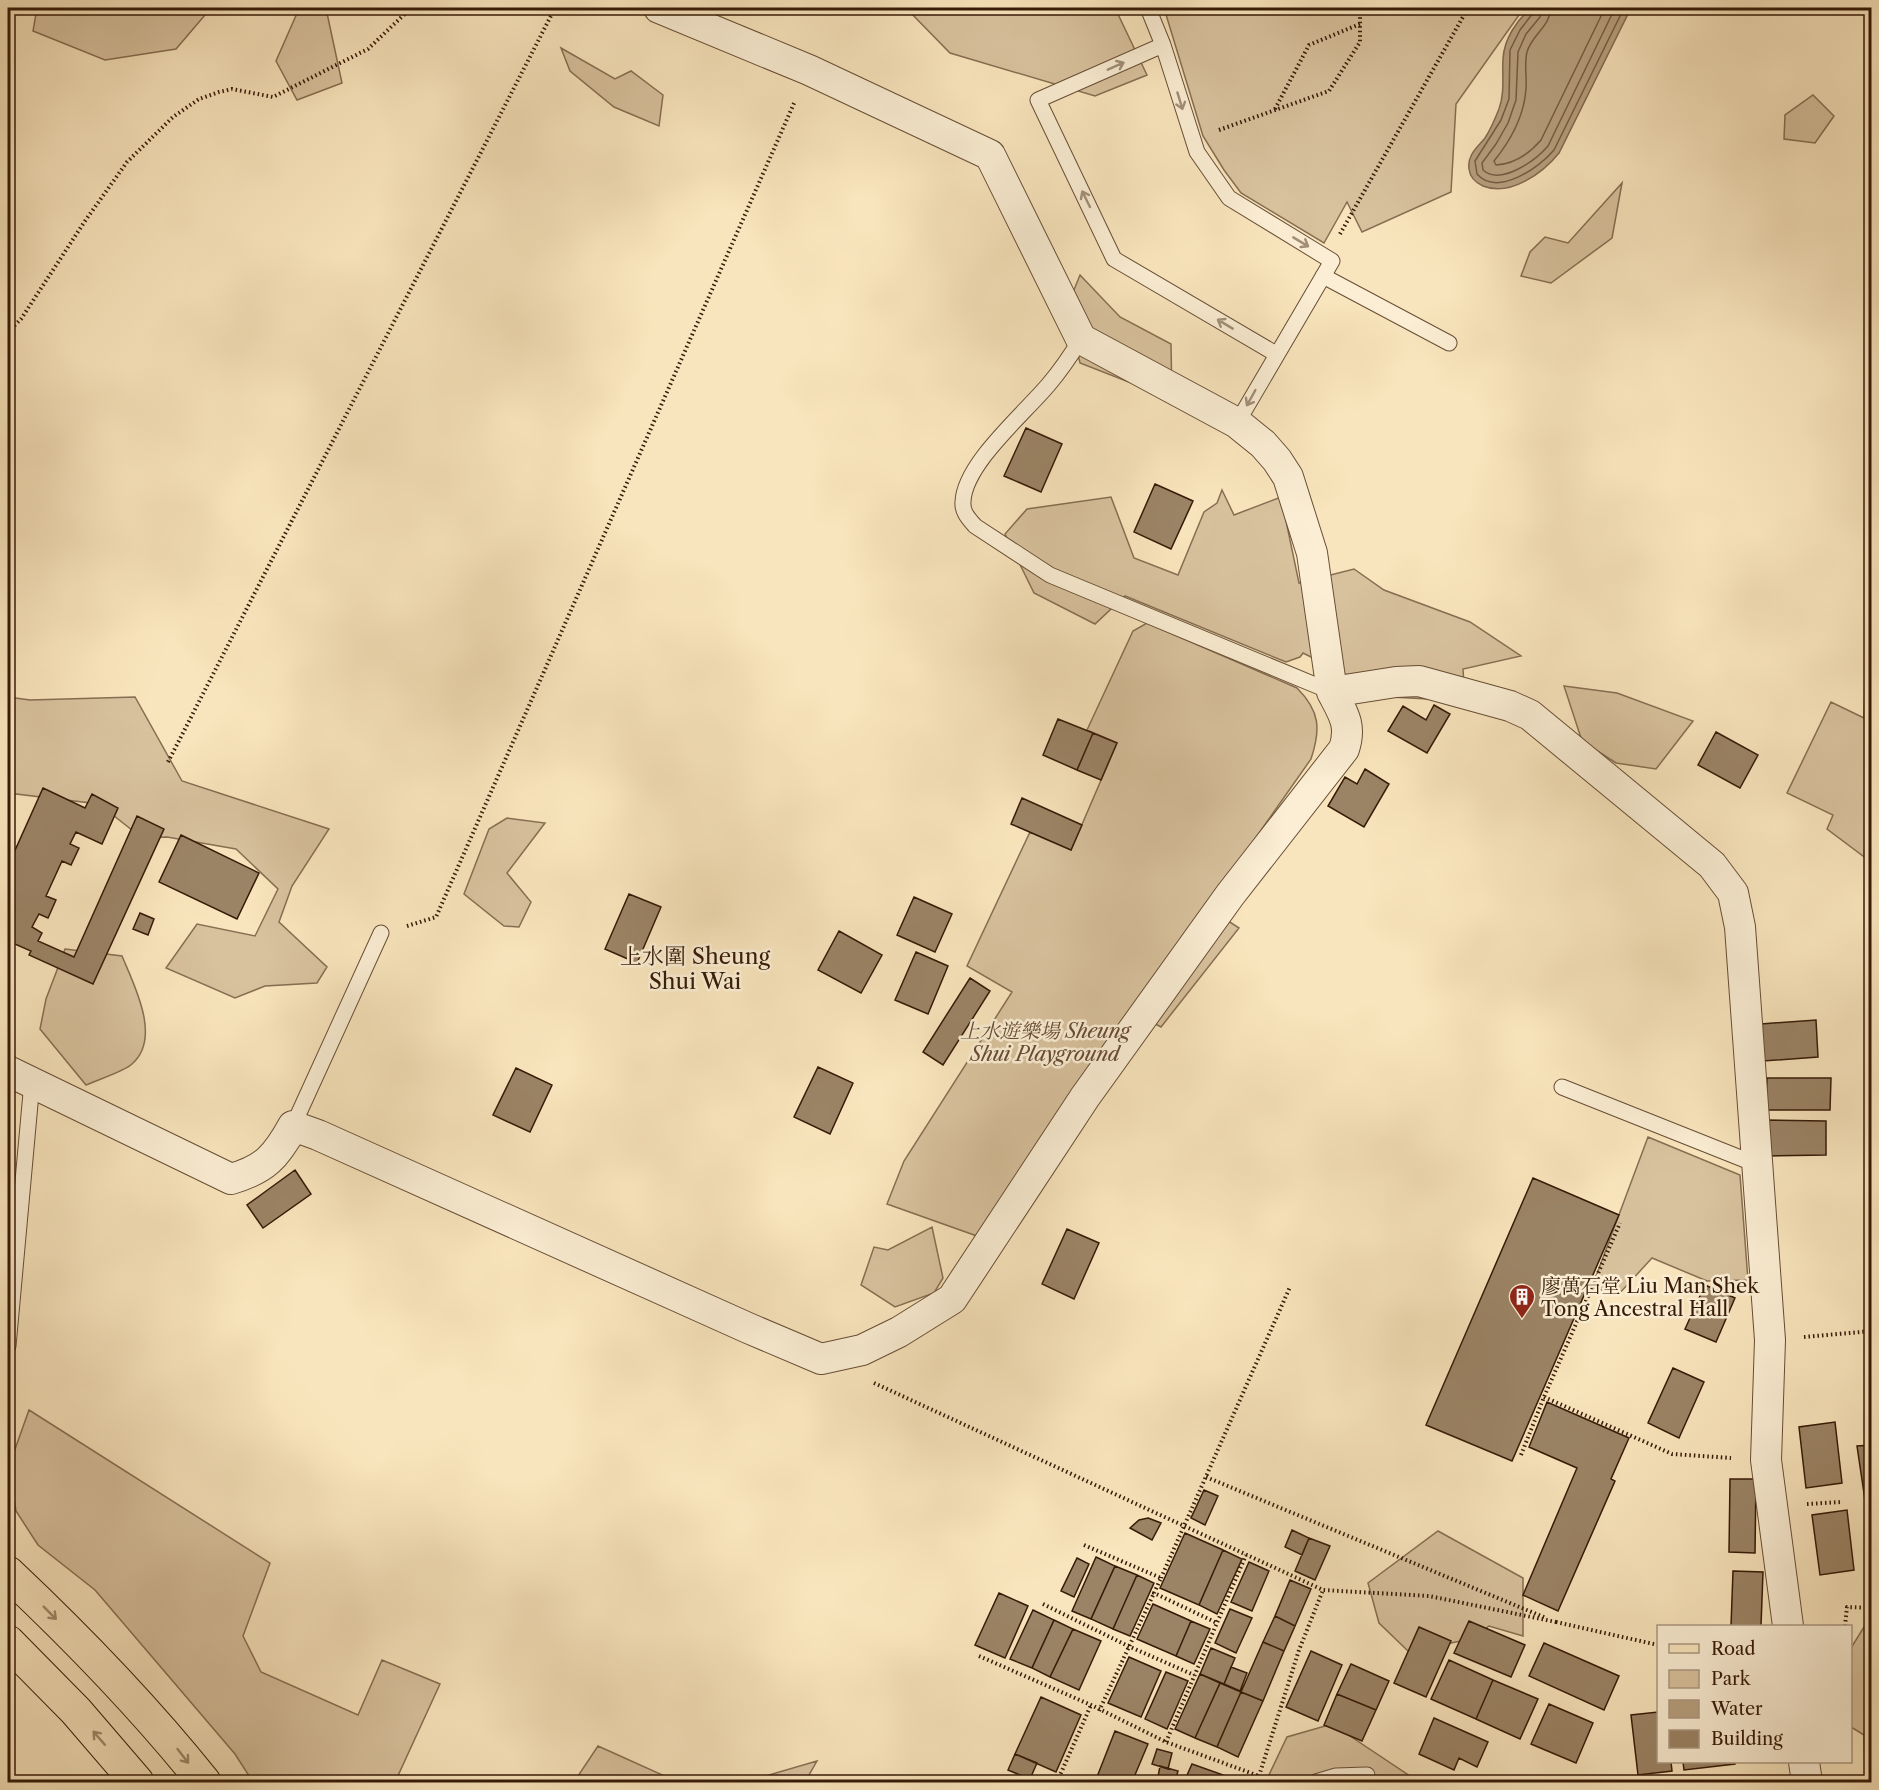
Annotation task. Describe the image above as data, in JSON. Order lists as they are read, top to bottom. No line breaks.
{"districts":["上水圍 Sheung Shui Wai"],"parks":["上水遊樂場 Sheung Shui Playground"],"places":{"building":["廖萬石堂 Liu Man Shek Tong Ancestral Hall"]},"legend":["Road","Park","Water","Building"]}
